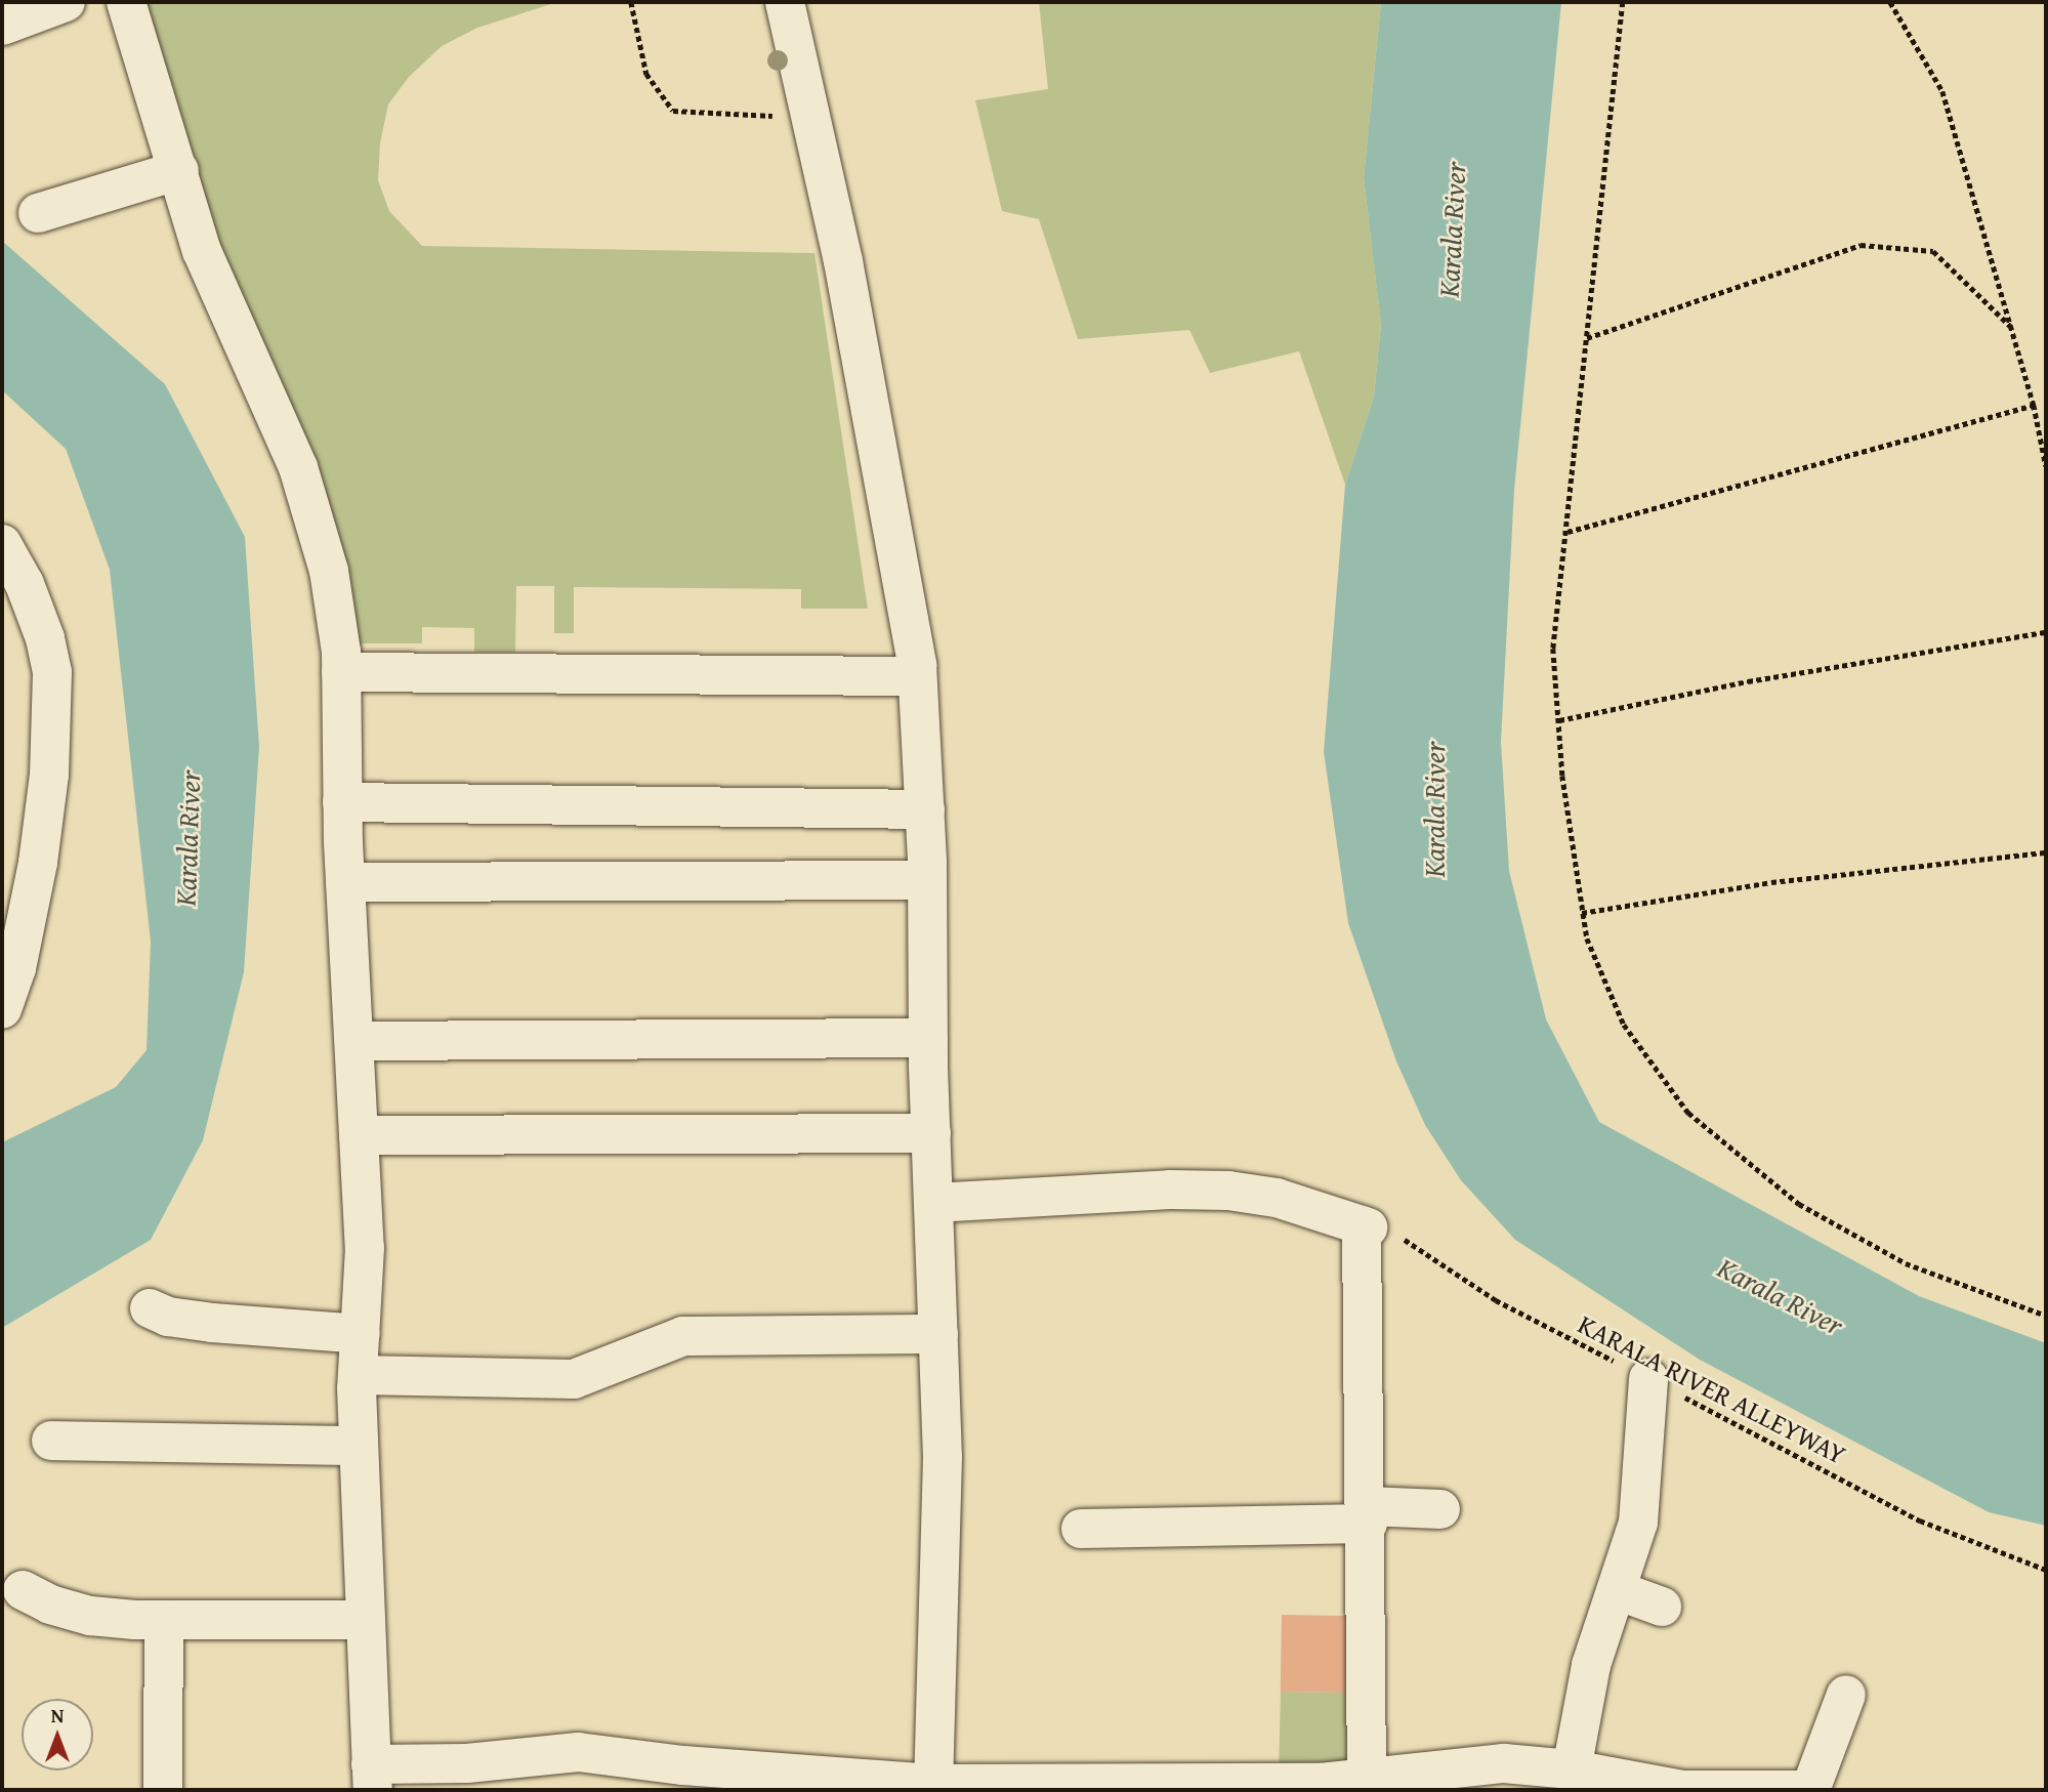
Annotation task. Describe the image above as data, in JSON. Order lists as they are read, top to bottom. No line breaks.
{"streets":{"path":["KARALA RIVER ALLEYWAY"]},"water":["Karala River"],"north":"top"}
